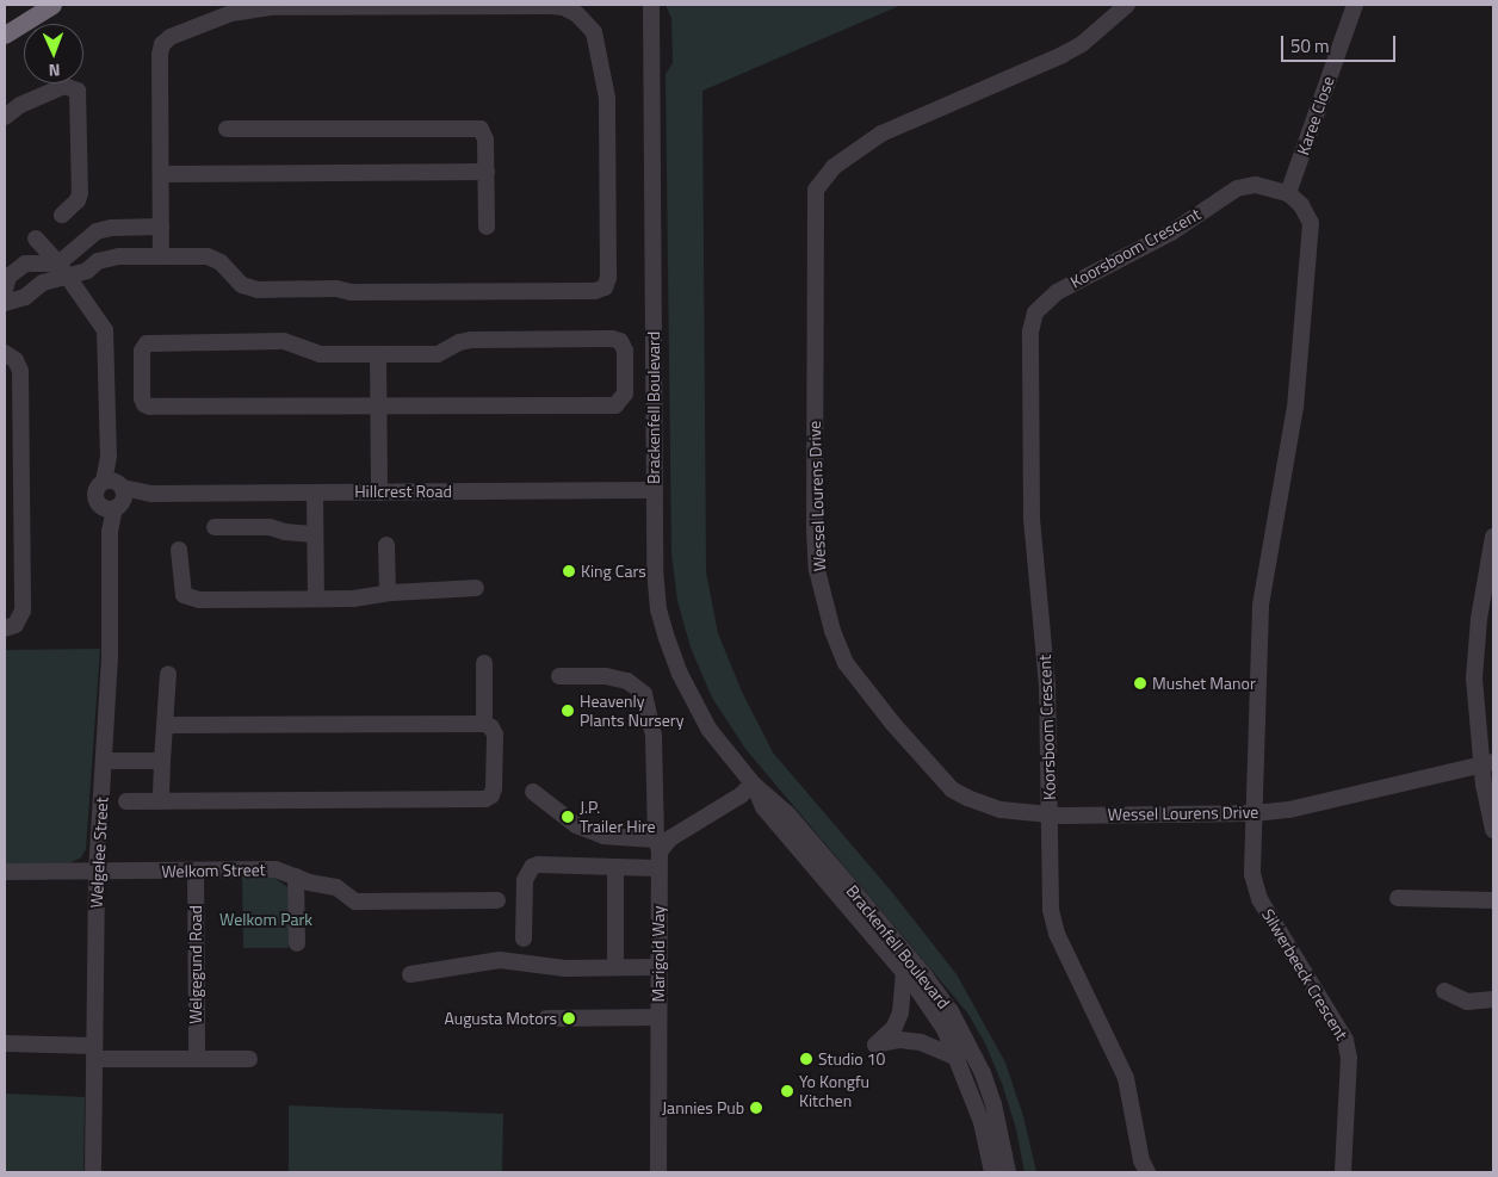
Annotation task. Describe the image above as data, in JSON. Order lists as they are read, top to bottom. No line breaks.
{"streets":{"street":["Karee Close","Koorsboom Crescent","Brackenfell Boulevard","Hillcrest Road","Wessel Lourens Drive","Welgelee Street","Welkom Street","Marigold Way","Welgegund Road","Silwerbeeck Crescent"]},"crossings":[["Karee Close","Koorsboom Crescent"],["Koorsboom Crescent","Wessel Lourens Drive"],["Brackenfell Boulevard","Hillcrest Road"],["Hillcrest Road","Welgelee Street"],["Wessel Lourens Drive","Silwerbeeck Crescent"],["Welgelee Street","Welkom Street"],["Welkom Street","Welgegund Road"]],"parks":["Welkom Park"],"places":["King Cars","Mushet Manor","Heavenly Plants Nursery","J.P. Trailer Hire","Augusta Motors","Studio 10","Yo Kongfu Kitchen","Jannies Pub"],"scale_bar":"50 m","north":"bottom"}
